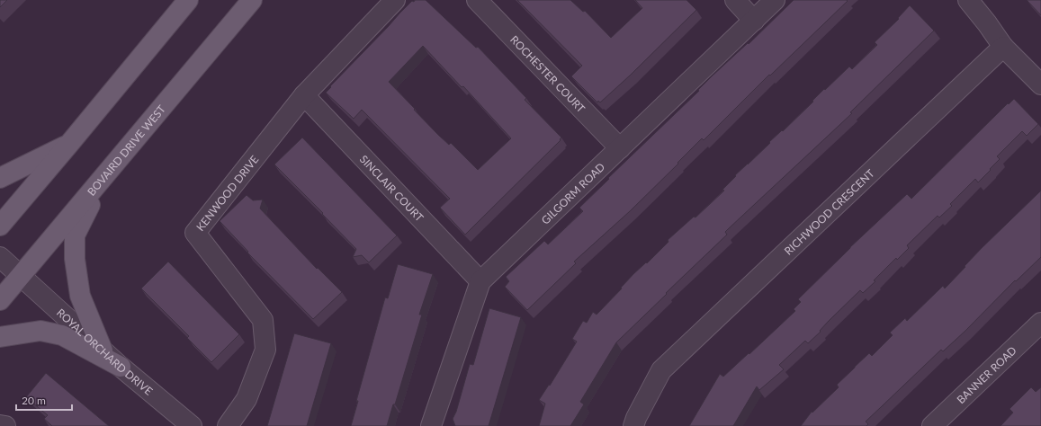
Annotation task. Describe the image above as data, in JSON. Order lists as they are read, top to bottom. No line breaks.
{"streets":{"main road":["BOVAIRD DRIVE WEST"],"street":["ROCHESTER COURT","SINCLAIR COURT","KENWOOD DRIVE","GILGORM ROAD","RICHWOOD CRESCENT","ROYAL ORCHARD DRIVE","BANNER ROAD"]},"crossings":[["ROCHESTER COURT","GILGORM ROAD"],["BOVAIRD DRIVE WEST","ROYAL ORCHARD DRIVE"],["SINCLAIR COURT","KENWOOD DRIVE"],["SINCLAIR COURT","GILGORM ROAD"]],"scale_bar":"20 m"}
